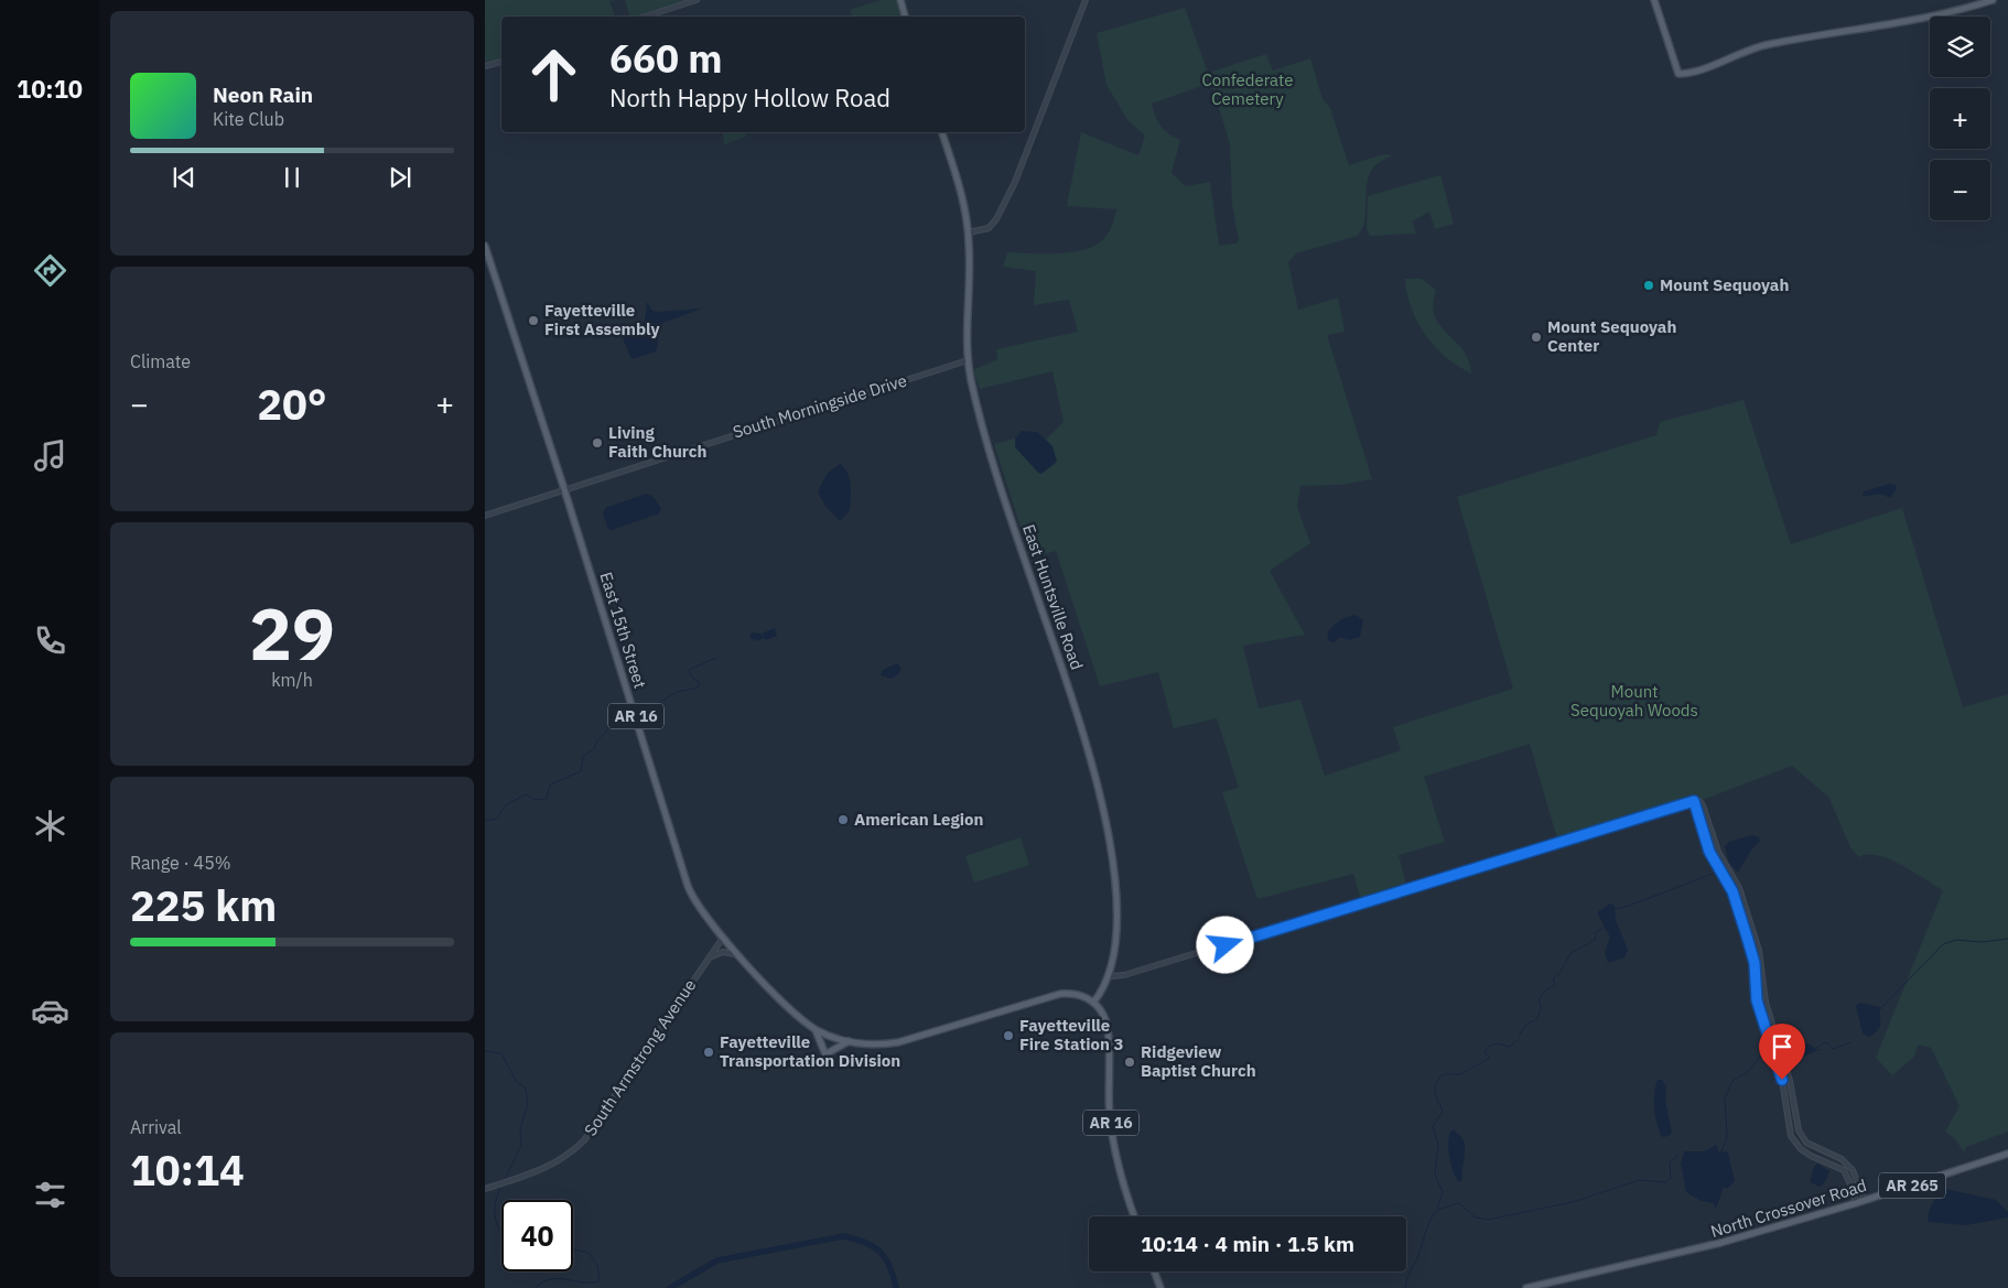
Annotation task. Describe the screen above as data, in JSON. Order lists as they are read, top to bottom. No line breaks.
{"streets":{"main road":["East Huntsville Road","East 15th Street","AR 16","AR 265","North Crossover Road"],"street":["South Morningside Drive","South Armstrong Avenue"]},"crossings":[["South Morningside Drive","East Huntsville Road"],["South Morningside Drive","East 15th Street"],["East Huntsville Road","AR 16"],["East 15th Street","AR 16"],["East 15th Street","South Armstrong Avenue"]],"parks":["Confederate Cemetery","Mount Sequoyah Woods"],"places":["Mount Sequoyah","Fayetteville First Assembly","Mount Sequoyah Center","Living Faith Church","American Legion","Fayetteville Fire Station 3","Fayetteville Transportation Division","Ridgeview Baptist Church"],"page":{"tabs":"10:10","map_buttons":["+","−"],"turn":["660 m","North Happy Hollow Road"],"song":["Neon Rain","Kite Club"],"tile":["Climate",["29","km/h"],["Range · 45%","225 km"],["Arrival","10:14"]],"heat":["−","20°","+"],"limit":"40","trip":"10:14 · 4 min · 1.5 km"}}
